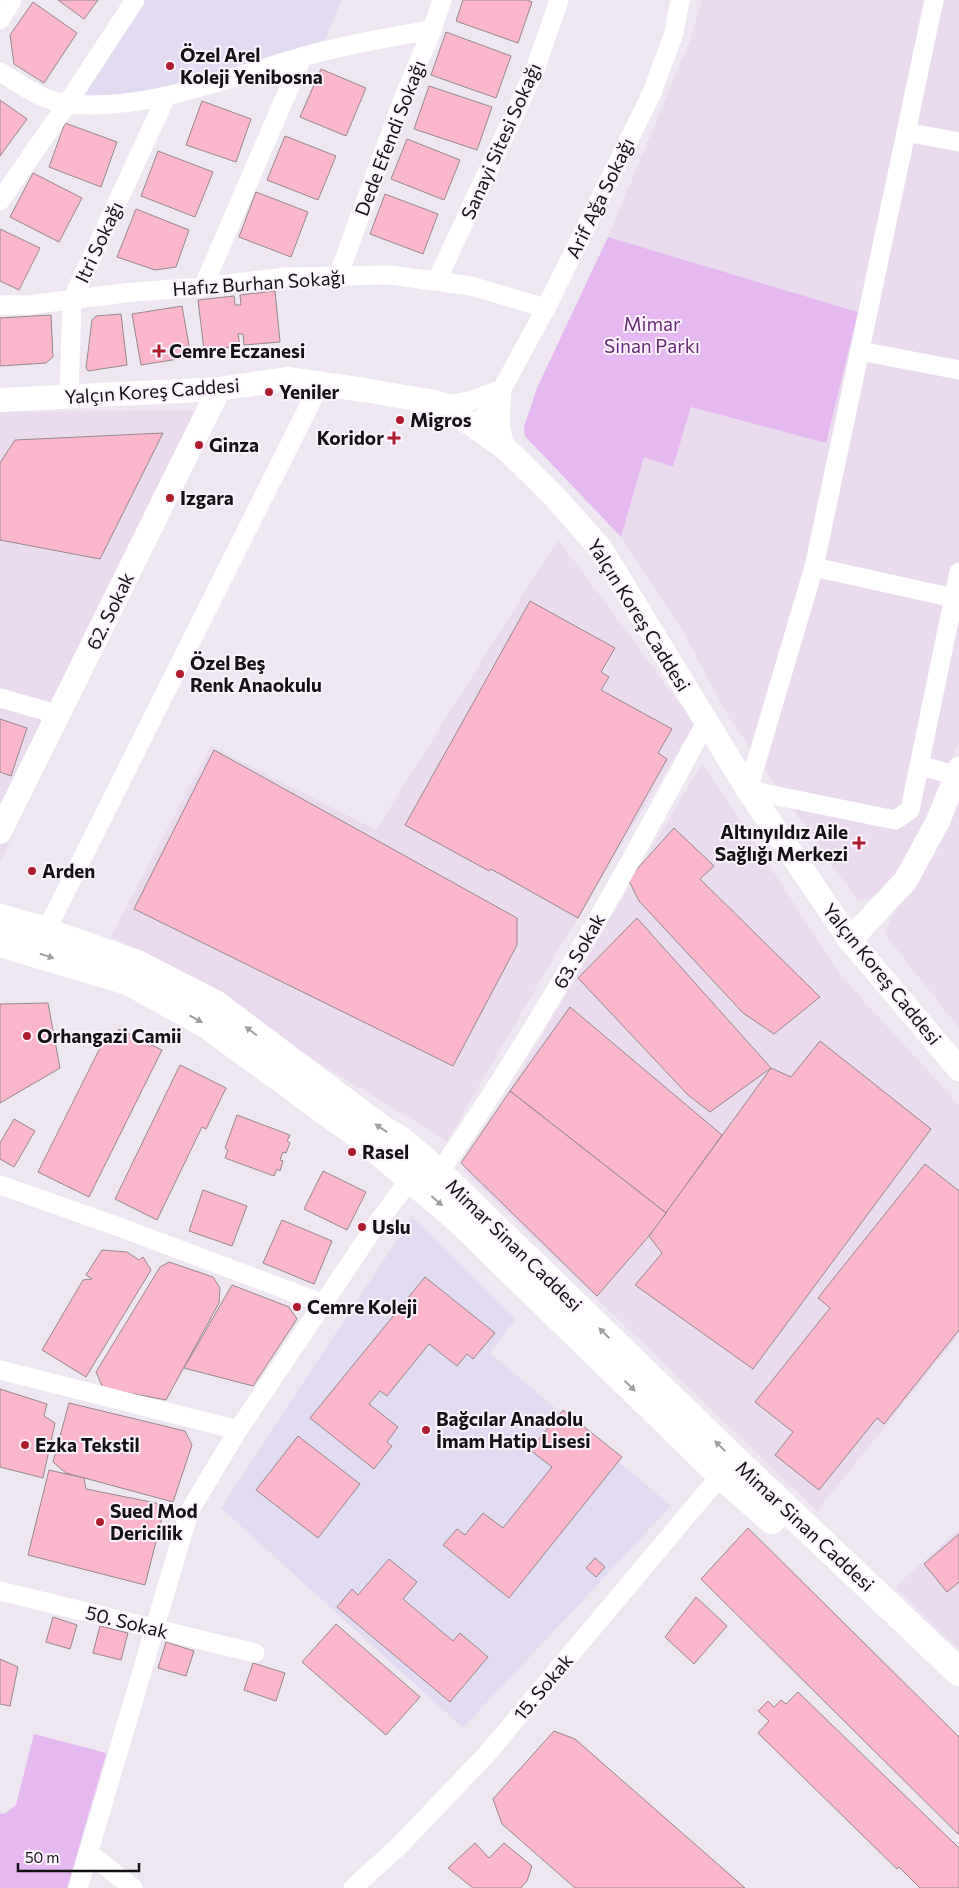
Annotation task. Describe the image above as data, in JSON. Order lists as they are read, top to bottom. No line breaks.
{"streets":{"main road":["Mimar Sinan Caddesi"],"street":["Dede Efendi Sokağı","Sanayi Sitesi Sokağı","Arif Ağa Sokağı","Itri Sokağı","Hafız Burhan Sokağı","Yalçın Koreş Caddesi","62. Sokak","63. Sokak","50. Sokak","15. Sokak"]},"crossings":[["Dede Efendi Sokağı","Hafız Burhan Sokağı"],["Sanayi Sitesi Sokağı","Hafız Burhan Sokağı"],["Arif Ağa Sokağı","Hafız Burhan Sokağı"],["Arif Ağa Sokağı","Yalçın Koreş Caddesi"],["Itri Sokağı","Hafız Burhan Sokağı"],["Itri Sokağı","Yalçın Koreş Caddesi"],["Yalçın Koreş Caddesi","62. Sokak"],["Yalçın Koreş Caddesi","63. Sokak"],["63. Sokak","Mimar Sinan Caddesi"],["Mimar Sinan Caddesi","15. Sokak"]],"parks":["Mimar Sinan Parkı"],"places":{"other":["Özel Arel Koleji Yenibosna","Yeniler","Migros","Ginza","Izgara","Özel Beş Renk Anaokulu","Arden","Orhangazi Camii","Rasel","Uslu","Cemre Koleji","Bağcılar Anadolu İmam Hatip Lisesi","Ezka Tekstil","Sued Mod Dericilik"],"health":["Cemre Eczanesi","Koridor","Altınyıldız Aile Sağlığı Merkezi"]},"scale_bar":"50 m"}
